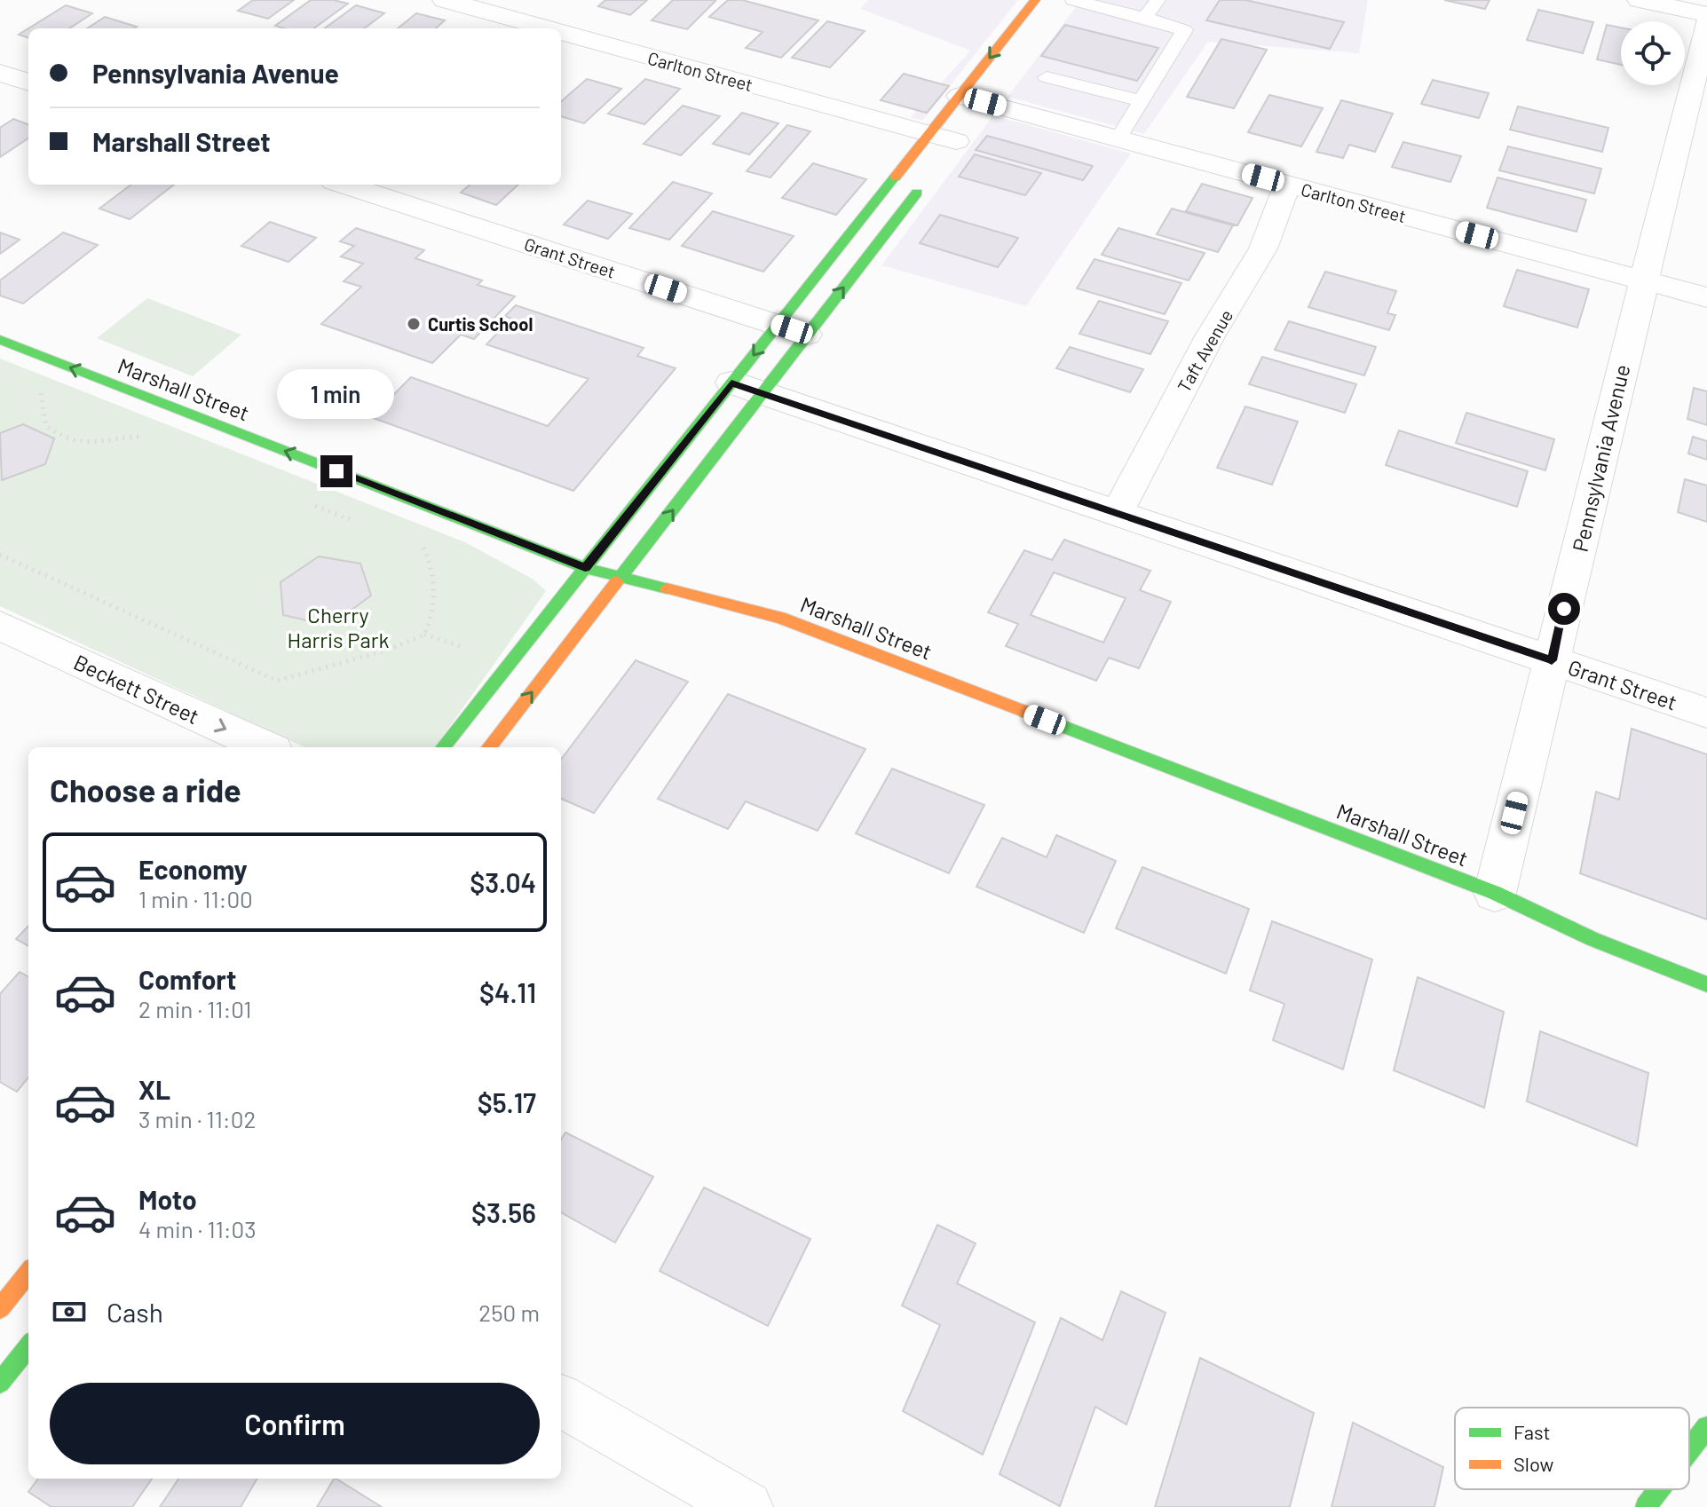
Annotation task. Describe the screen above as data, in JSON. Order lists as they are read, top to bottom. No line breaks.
{"streets":{"street":["Carlton Street","Grant Street","Taft Avenue","Marshall Street","Pennsylvania Avenue","Beckett Street"]},"crossings":[["Carlton Street","Taft Avenue"],["Carlton Street","Pennsylvania Avenue"],["Grant Street","Taft Avenue"],["Grant Street","Pennsylvania Avenue"],["Marshall Street","Pennsylvania Avenue"]],"one_way":["Beckett Street"],"parks":["Cherry Harris Park"],"places":["Curtis School"],"legend":["Fast","Slow"],"page":{"banner":["Pennsylvania Avenue","Marshall Street"],"bubble":"1 min","heading":"Choose a ride","list":[{"name":"Economy","note":"1 min · 11:00","value":"$3.04"},{"name":"Comfort","note":"2 min · 11:01","value":"$4.11"},{"name":"XL","note":"3 min · 11:02","value":"$5.17"},{"name":"Moto","note":"4 min · 11:03","value":"$3.56"}],"pay":["Cash","250 m"],"buttons":"Confirm"}}
